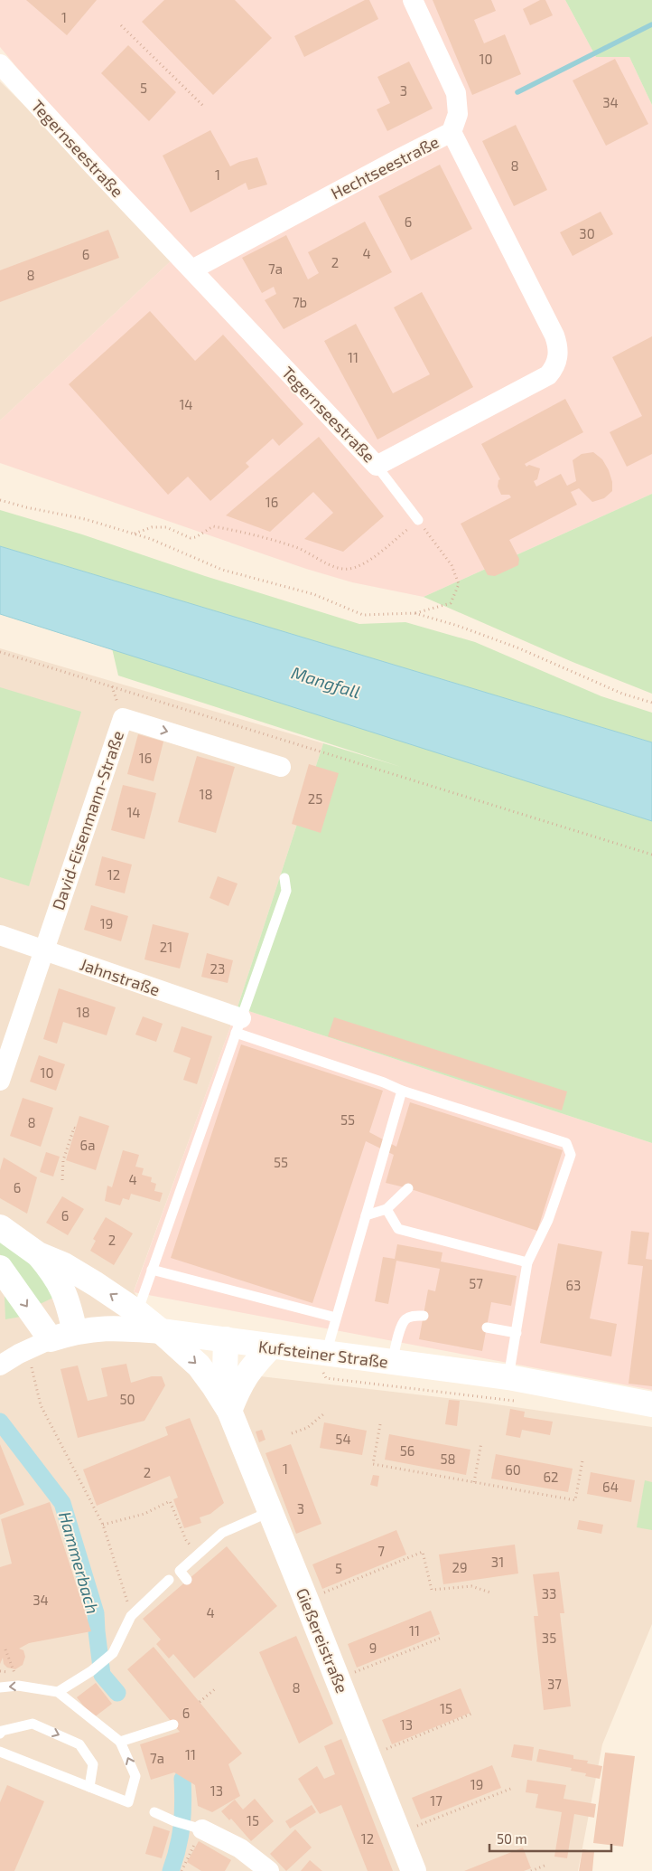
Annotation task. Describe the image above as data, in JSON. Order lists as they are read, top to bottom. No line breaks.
{"streets":{"main road":["Kufsteiner Straße","Gießereistraße"],"street":["Tegernseestraße","Hechtseestraße","David-Eisenmann-Straße","Jahnstraße"]},"crossings":[["Tegernseestraße","Hechtseestraße"],["David-Eisenmann-Straße","Jahnstraße"],["Kufsteiner Straße","Gießereistraße"]],"water":["Mangfall","Hammerbach"],"house_numbers":["1","10","5","3","34","8","1","6","30","4","6","2","7a","8","7b","11","14","16","16","18","25","14","12","19","21","23","18","10","55","8","6a","55","4","6","6","2","57","63","50","54","56","58","1","60","2","62","64","3","7","31","29","5","33","34","4","11","35","9","37","8","15","6","13","11","7a","19","13","17","15","12"],"scale_bar":"50 m"}
